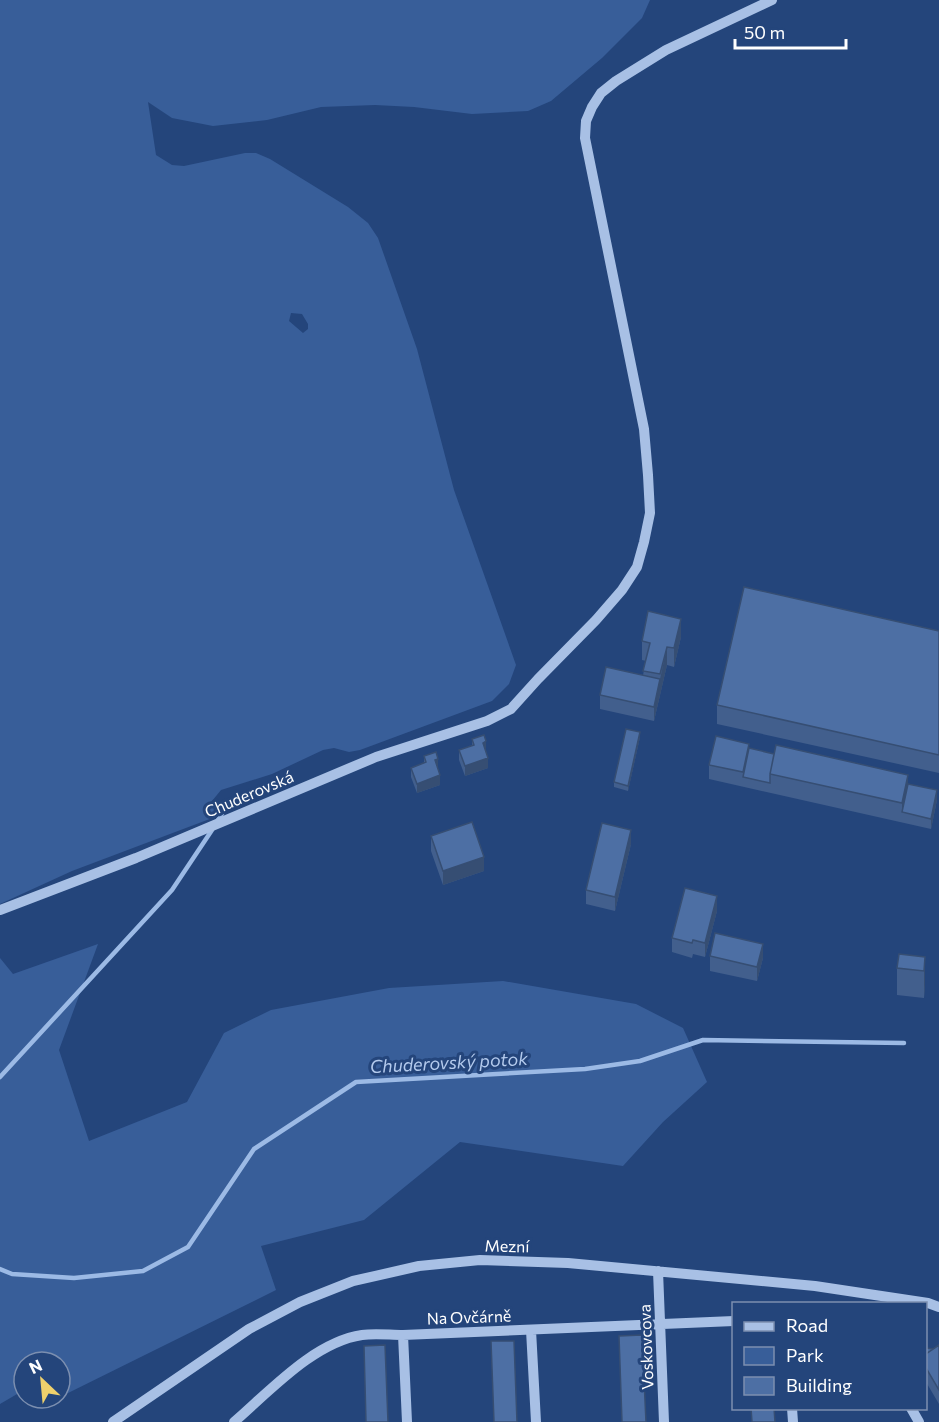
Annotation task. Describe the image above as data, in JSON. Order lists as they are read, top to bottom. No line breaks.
{"streets":{"street":["Chuderovská","Mezní","Na Ovčárně","Voskovcova"]},"crossings":[["Mezní","Voskovcova"],["Na Ovčárně","Voskovcova"]],"water":["Chuderovský potok"],"legend":["Road","Park","Building"],"scale_bar":"50 m","north":"top left"}
